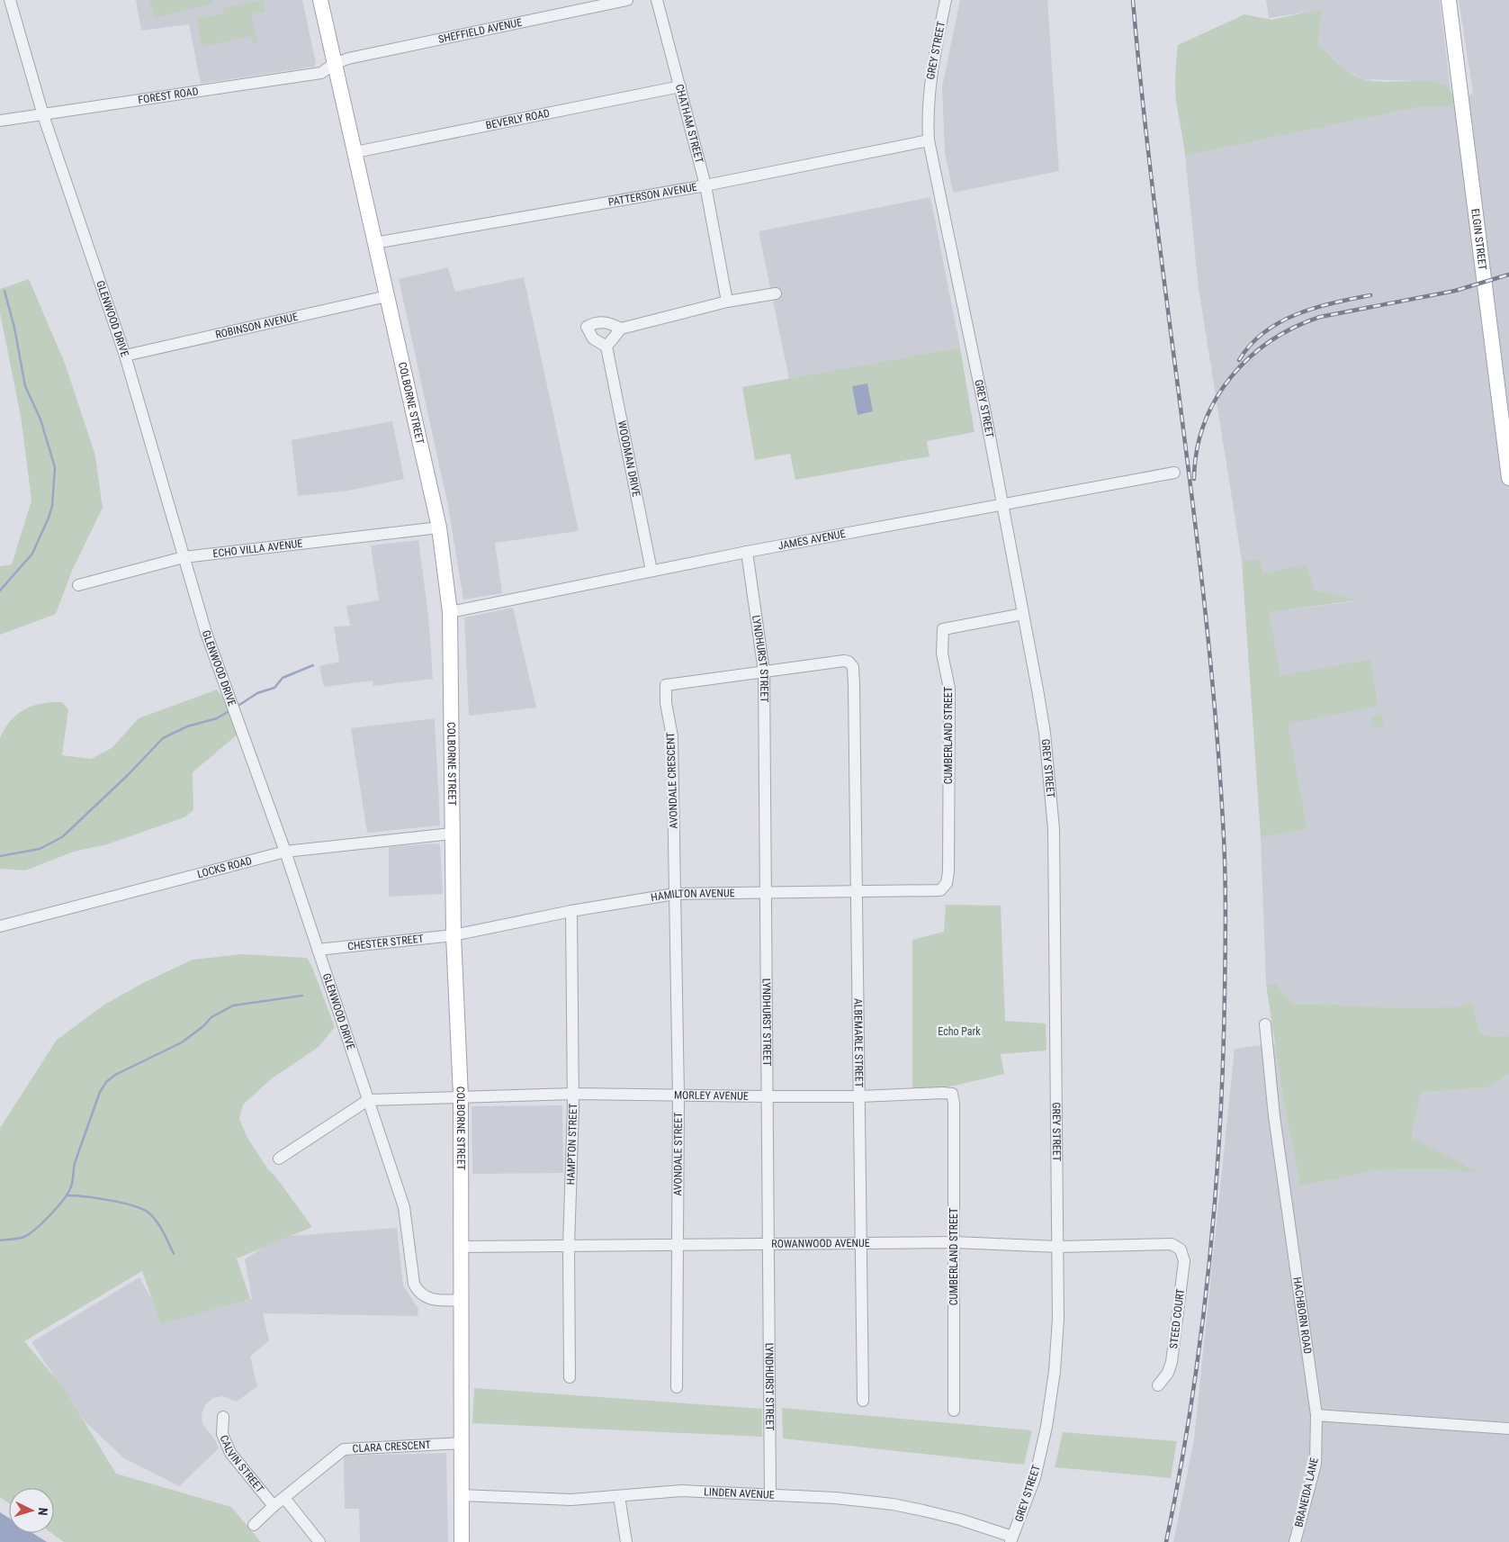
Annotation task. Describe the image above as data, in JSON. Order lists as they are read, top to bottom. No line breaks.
{"streets":{"main road":["ELGIN STREET","COLBORNE STREET"],"street":["SHEFFIELD AVENUE","GREY STREET","FOREST ROAD","BEVERLY ROAD","CHATHAM STREET","PATTERSON AVENUE","GLENWOOD DRIVE","ROBINSON AVENUE","WOODMAN DRIVE","JAMES AVENUE","ECHO VILLA AVENUE","LYNDHURST STREET","CUMBERLAND STREET","AVONDALE CRESCENT","LOCKS ROAD","HAMILTON AVENUE","CHESTER STREET","ALBEMARLE STREET","MORLEY AVENUE","HAMPTON STREET","AVONDALE STREET","ROWANWOOD AVENUE","HACHBORN ROAD","STEED COURT","CLARA CRESCENT","CALVIN STREET","BRANEIDA LANE","LINDEN AVENUE"]},"crossings":[["SHEFFIELD AVENUE","FOREST ROAD"],["SHEFFIELD AVENUE","COLBORNE STREET"],["GREY STREET","PATTERSON AVENUE"],["GREY STREET","JAMES AVENUE"],["GREY STREET","CUMBERLAND STREET"],["GREY STREET","ROWANWOOD AVENUE"],["GREY STREET","LINDEN AVENUE"],["FOREST ROAD","GLENWOOD DRIVE"],["FOREST ROAD","COLBORNE STREET"],["BEVERLY ROAD","CHATHAM STREET"],["BEVERLY ROAD","COLBORNE STREET"],["CHATHAM STREET","PATTERSON AVENUE"],["PATTERSON AVENUE","COLBORNE STREET"],["GLENWOOD DRIVE","ROBINSON AVENUE"],["GLENWOOD DRIVE","COLBORNE STREET"],["GLENWOOD DRIVE","ECHO VILLA AVENUE"],["GLENWOOD DRIVE","LOCKS ROAD"],["GLENWOOD DRIVE","CHESTER STREET"],["GLENWOOD DRIVE","MORLEY AVENUE"],["ROBINSON AVENUE","COLBORNE STREET"],["COLBORNE STREET","JAMES AVENUE"],["COLBORNE STREET","ECHO VILLA AVENUE"],["COLBORNE STREET","LOCKS ROAD"],["COLBORNE STREET","HAMILTON AVENUE"],["COLBORNE STREET","CHESTER STREET"],["COLBORNE STREET","MORLEY AVENUE"],["COLBORNE STREET","ROWANWOOD AVENUE"],["COLBORNE STREET","CLARA CRESCENT"],["COLBORNE STREET","LINDEN AVENUE"],["WOODMAN DRIVE","JAMES AVENUE"],["JAMES AVENUE","LYNDHURST STREET"],["LYNDHURST STREET","AVONDALE CRESCENT"],["LYNDHURST STREET","HAMILTON AVENUE"],["LYNDHURST STREET","ALBEMARLE STREET"],["LYNDHURST STREET","MORLEY AVENUE"],["LYNDHURST STREET","ROWANWOOD AVENUE"],["LYNDHURST STREET","LINDEN AVENUE"],["CUMBERLAND STREET","HAMILTON AVENUE"],["CUMBERLAND STREET","MORLEY AVENUE"],["CUMBERLAND STREET","ROWANWOOD AVENUE"],["AVONDALE CRESCENT","HAMILTON AVENUE"],["AVONDALE CRESCENT","ALBEMARLE STREET"],["AVONDALE CRESCENT","AVONDALE STREET"],["HAMILTON AVENUE","CHESTER STREET"],["HAMILTON AVENUE","ALBEMARLE STREET"],["HAMILTON AVENUE","HAMPTON STREET"],["HAMILTON AVENUE","AVONDALE STREET"],["ALBEMARLE STREET","MORLEY AVENUE"],["ALBEMARLE STREET","ROWANWOOD AVENUE"],["MORLEY AVENUE","HAMPTON STREET"],["MORLEY AVENUE","AVONDALE STREET"],["HAMPTON STREET","ROWANWOOD AVENUE"],["AVONDALE STREET","ROWANWOOD AVENUE"],["ROWANWOOD AVENUE","STEED COURT"],["HACHBORN ROAD","BRANEIDA LANE"],["CLARA CRESCENT","CALVIN STREET"]],"parks":["Echo Park"],"north":"right"}
